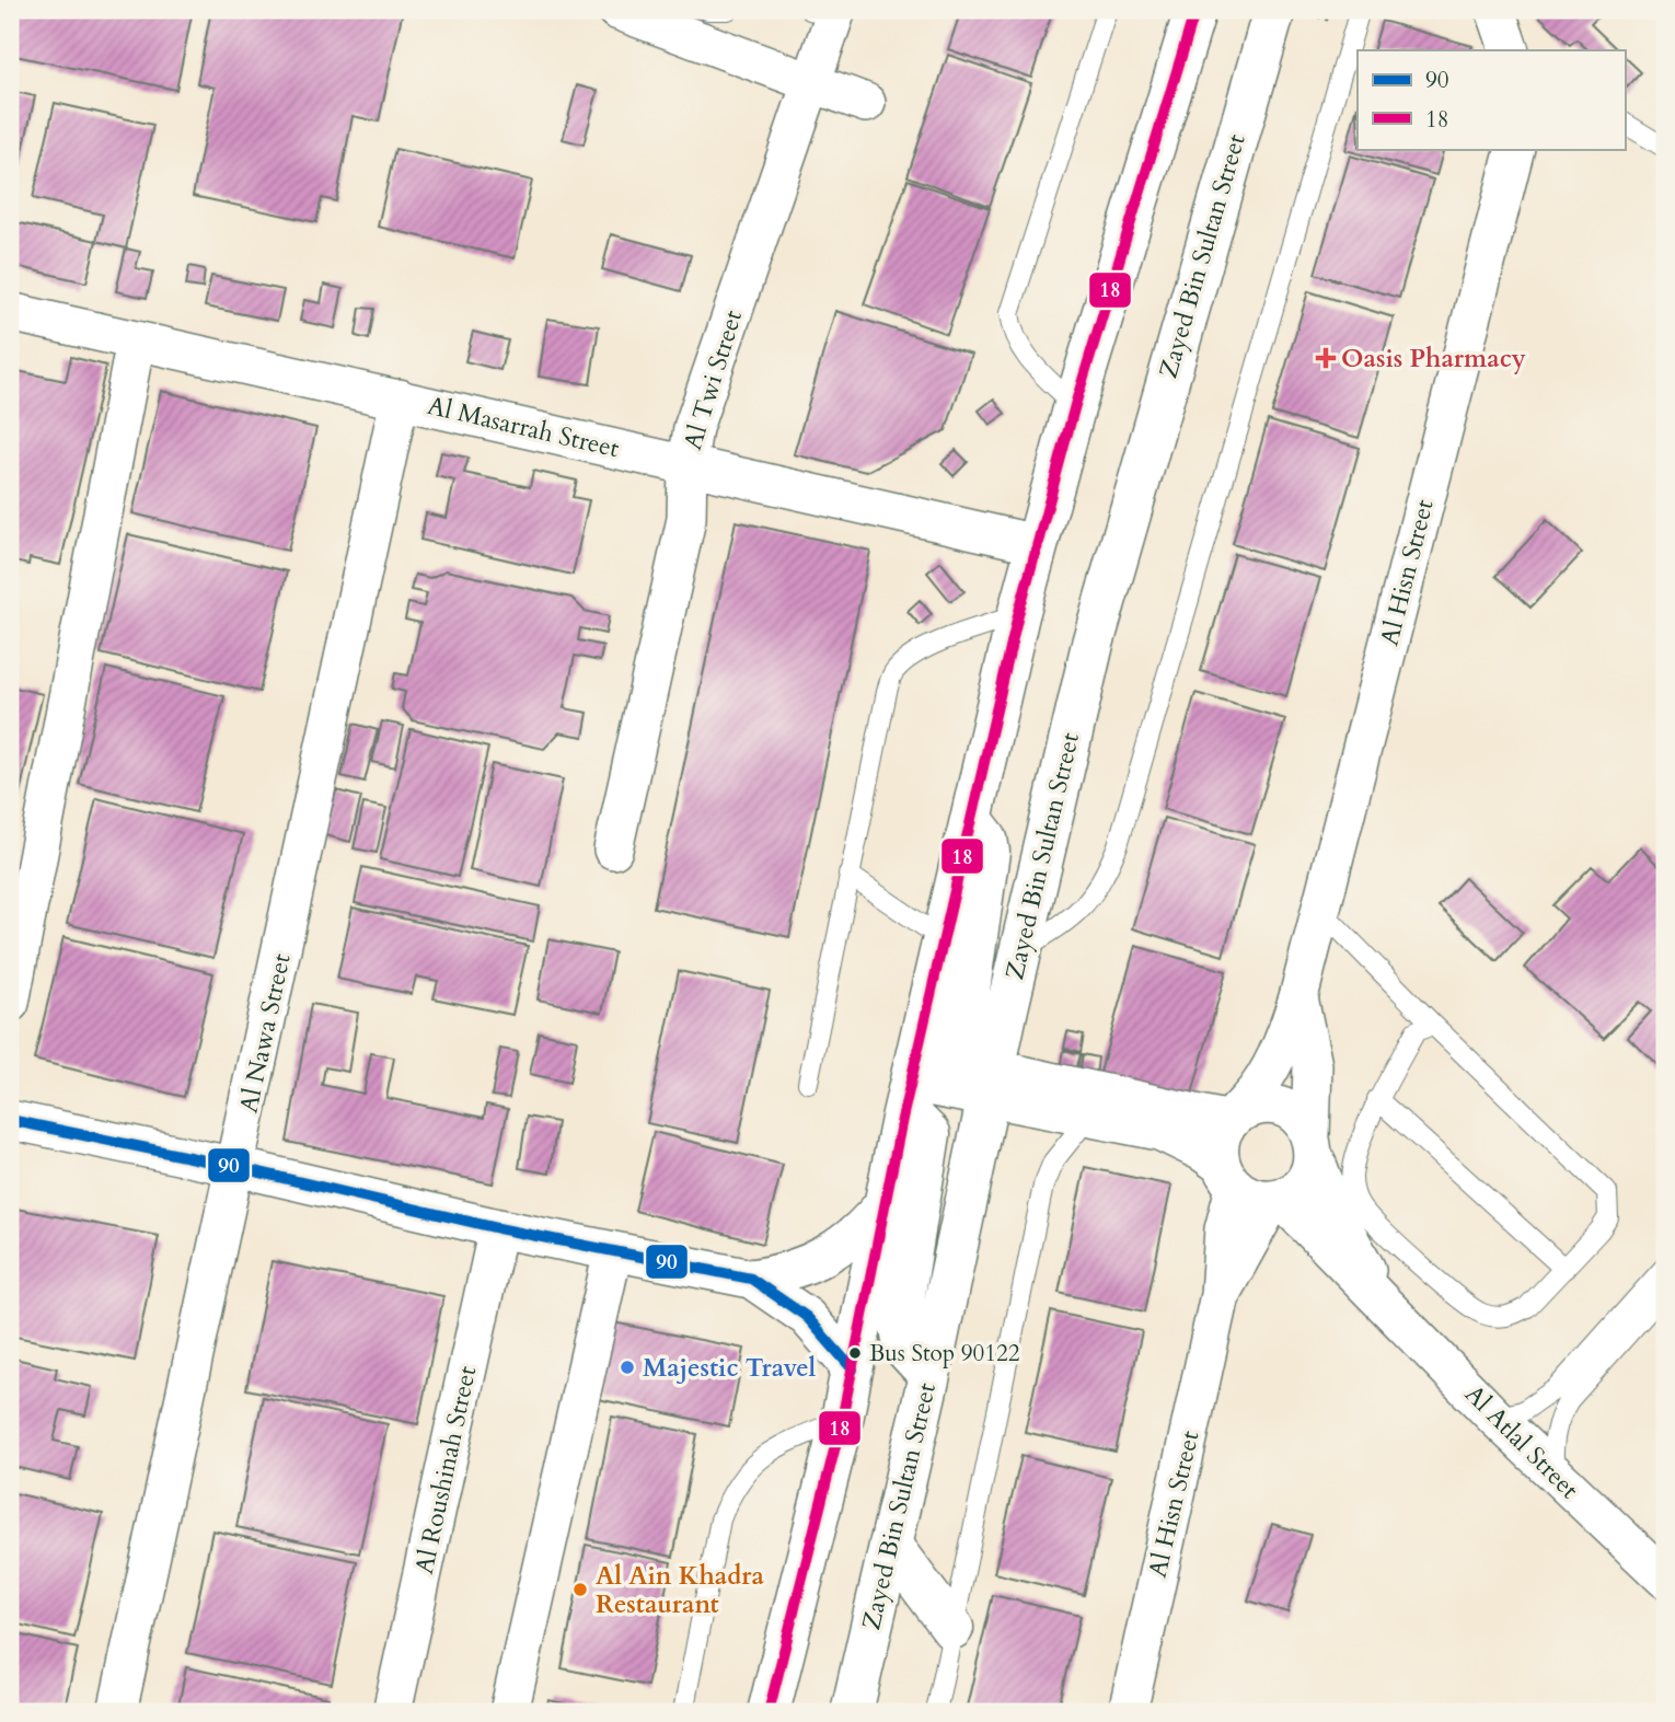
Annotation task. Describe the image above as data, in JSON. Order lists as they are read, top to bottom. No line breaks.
{"streets":{"highway":["Zayed Bin Sultan Street"],"street":["Al Twi Street","Al Masarrah Street","Al Hisn Street","Al Nawa Street","Al Atlal Street","Al Roushinah Street"]},"crossings":[["Al Twi Street","Al Masarrah Street"],["Al Masarrah Street","Al Nawa Street"],["Al Hisn Street","Al Atlal Street"]],"places":{"health":["Oasis Pharmacy"],"other":["Bus Stop 90122","Majestic Travel","Al Ain Khadra Restaurant"]},"lines":["transit line 18","transit line 90"],"legend":["90","18"]}
